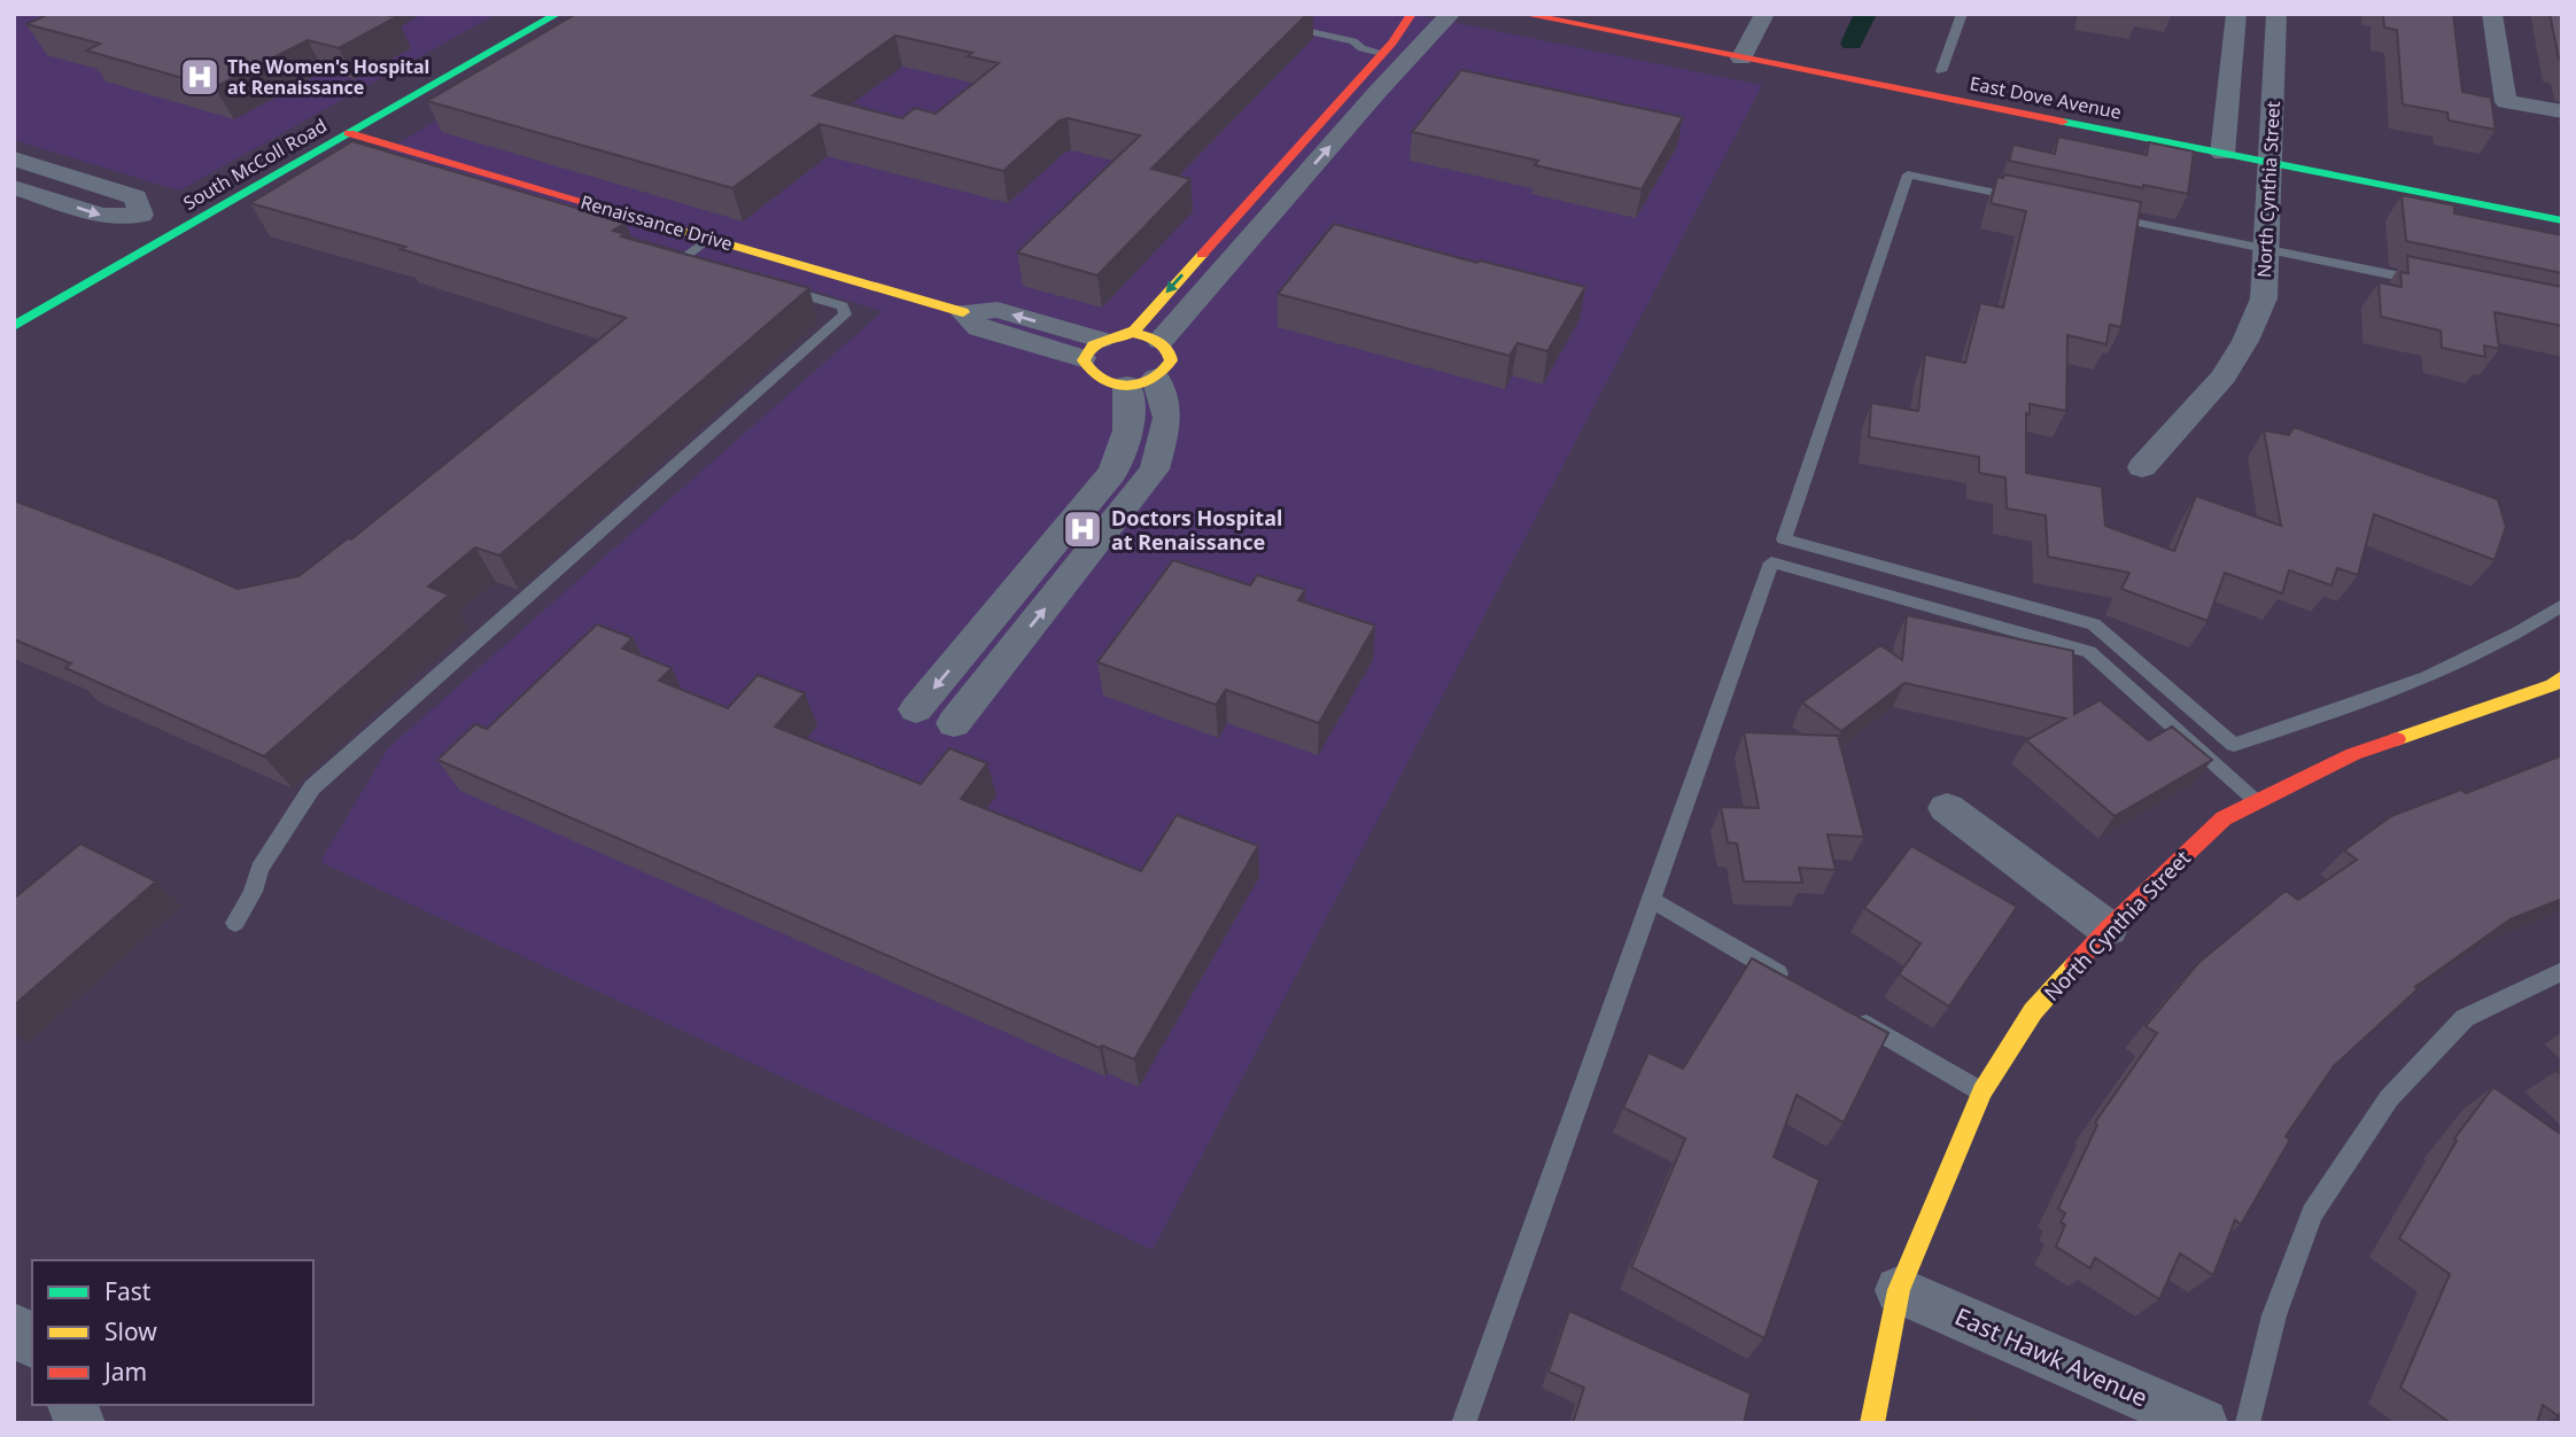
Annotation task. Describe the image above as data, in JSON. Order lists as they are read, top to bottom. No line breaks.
{"streets":{"street":["East Dove Avenue","South McColl Road","North Cynthia Street","Renaissance Drive","East Hawk Avenue"]},"crossings":[["East Dove Avenue","North Cynthia Street"],["South McColl Road","Renaissance Drive"],["North Cynthia Street","East Hawk Avenue"]],"places":{"hospital":["The Women's Hospital at Renaissance","Doctors Hospital at Renaissance"]},"legend":["Fast","Slow","Jam"]}
